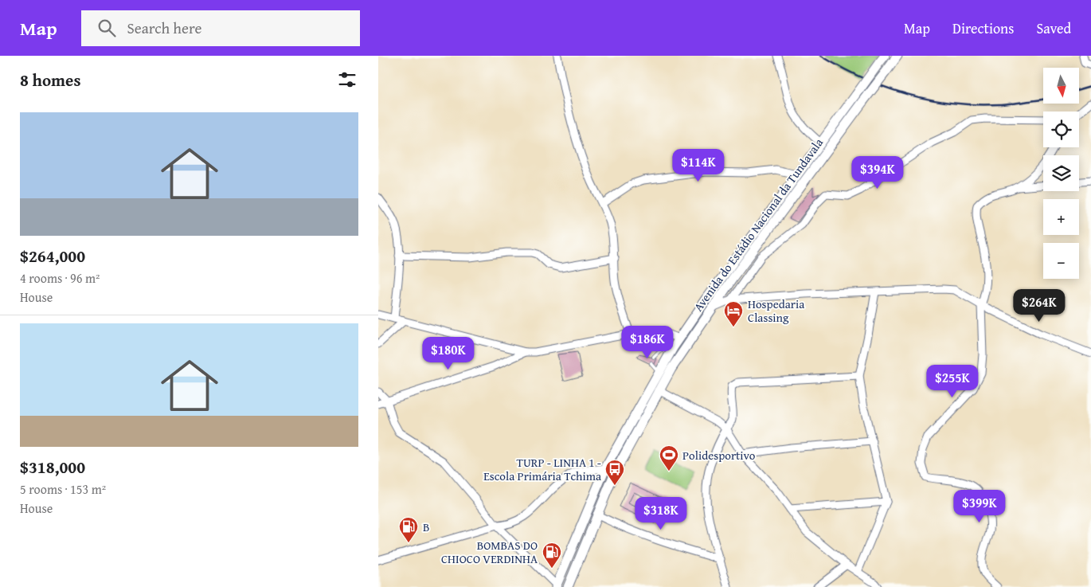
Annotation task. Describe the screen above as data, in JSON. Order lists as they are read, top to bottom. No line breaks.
{"streets":{"street":["Avenida do Estádio Nacional da Tundavala"]},"places":{"hotel":["Hospedaria Classing"],"sports":["Polidesportivo"],"bus stop":["TURP - LINHA 1 - Escola Primária Tchima"],"fuel station":["B","BOMBAS DO CHIOCO VERDINHA"]},"north":"bottom","page":{"header":"Map","search":"Search here","nav":["Map","Directions","Saved"],"heading":"8 homes","map_buttons":["+","−"],"list":[{"name":"$264,000","note":"4 rooms · 96 m² · House"},{"name":"$318,000","note":"5 rooms · 153 m² · House"}],"price":["$114K","$394K","$264K","$186K","$180K","$255K","$399K","$318K"]}}
